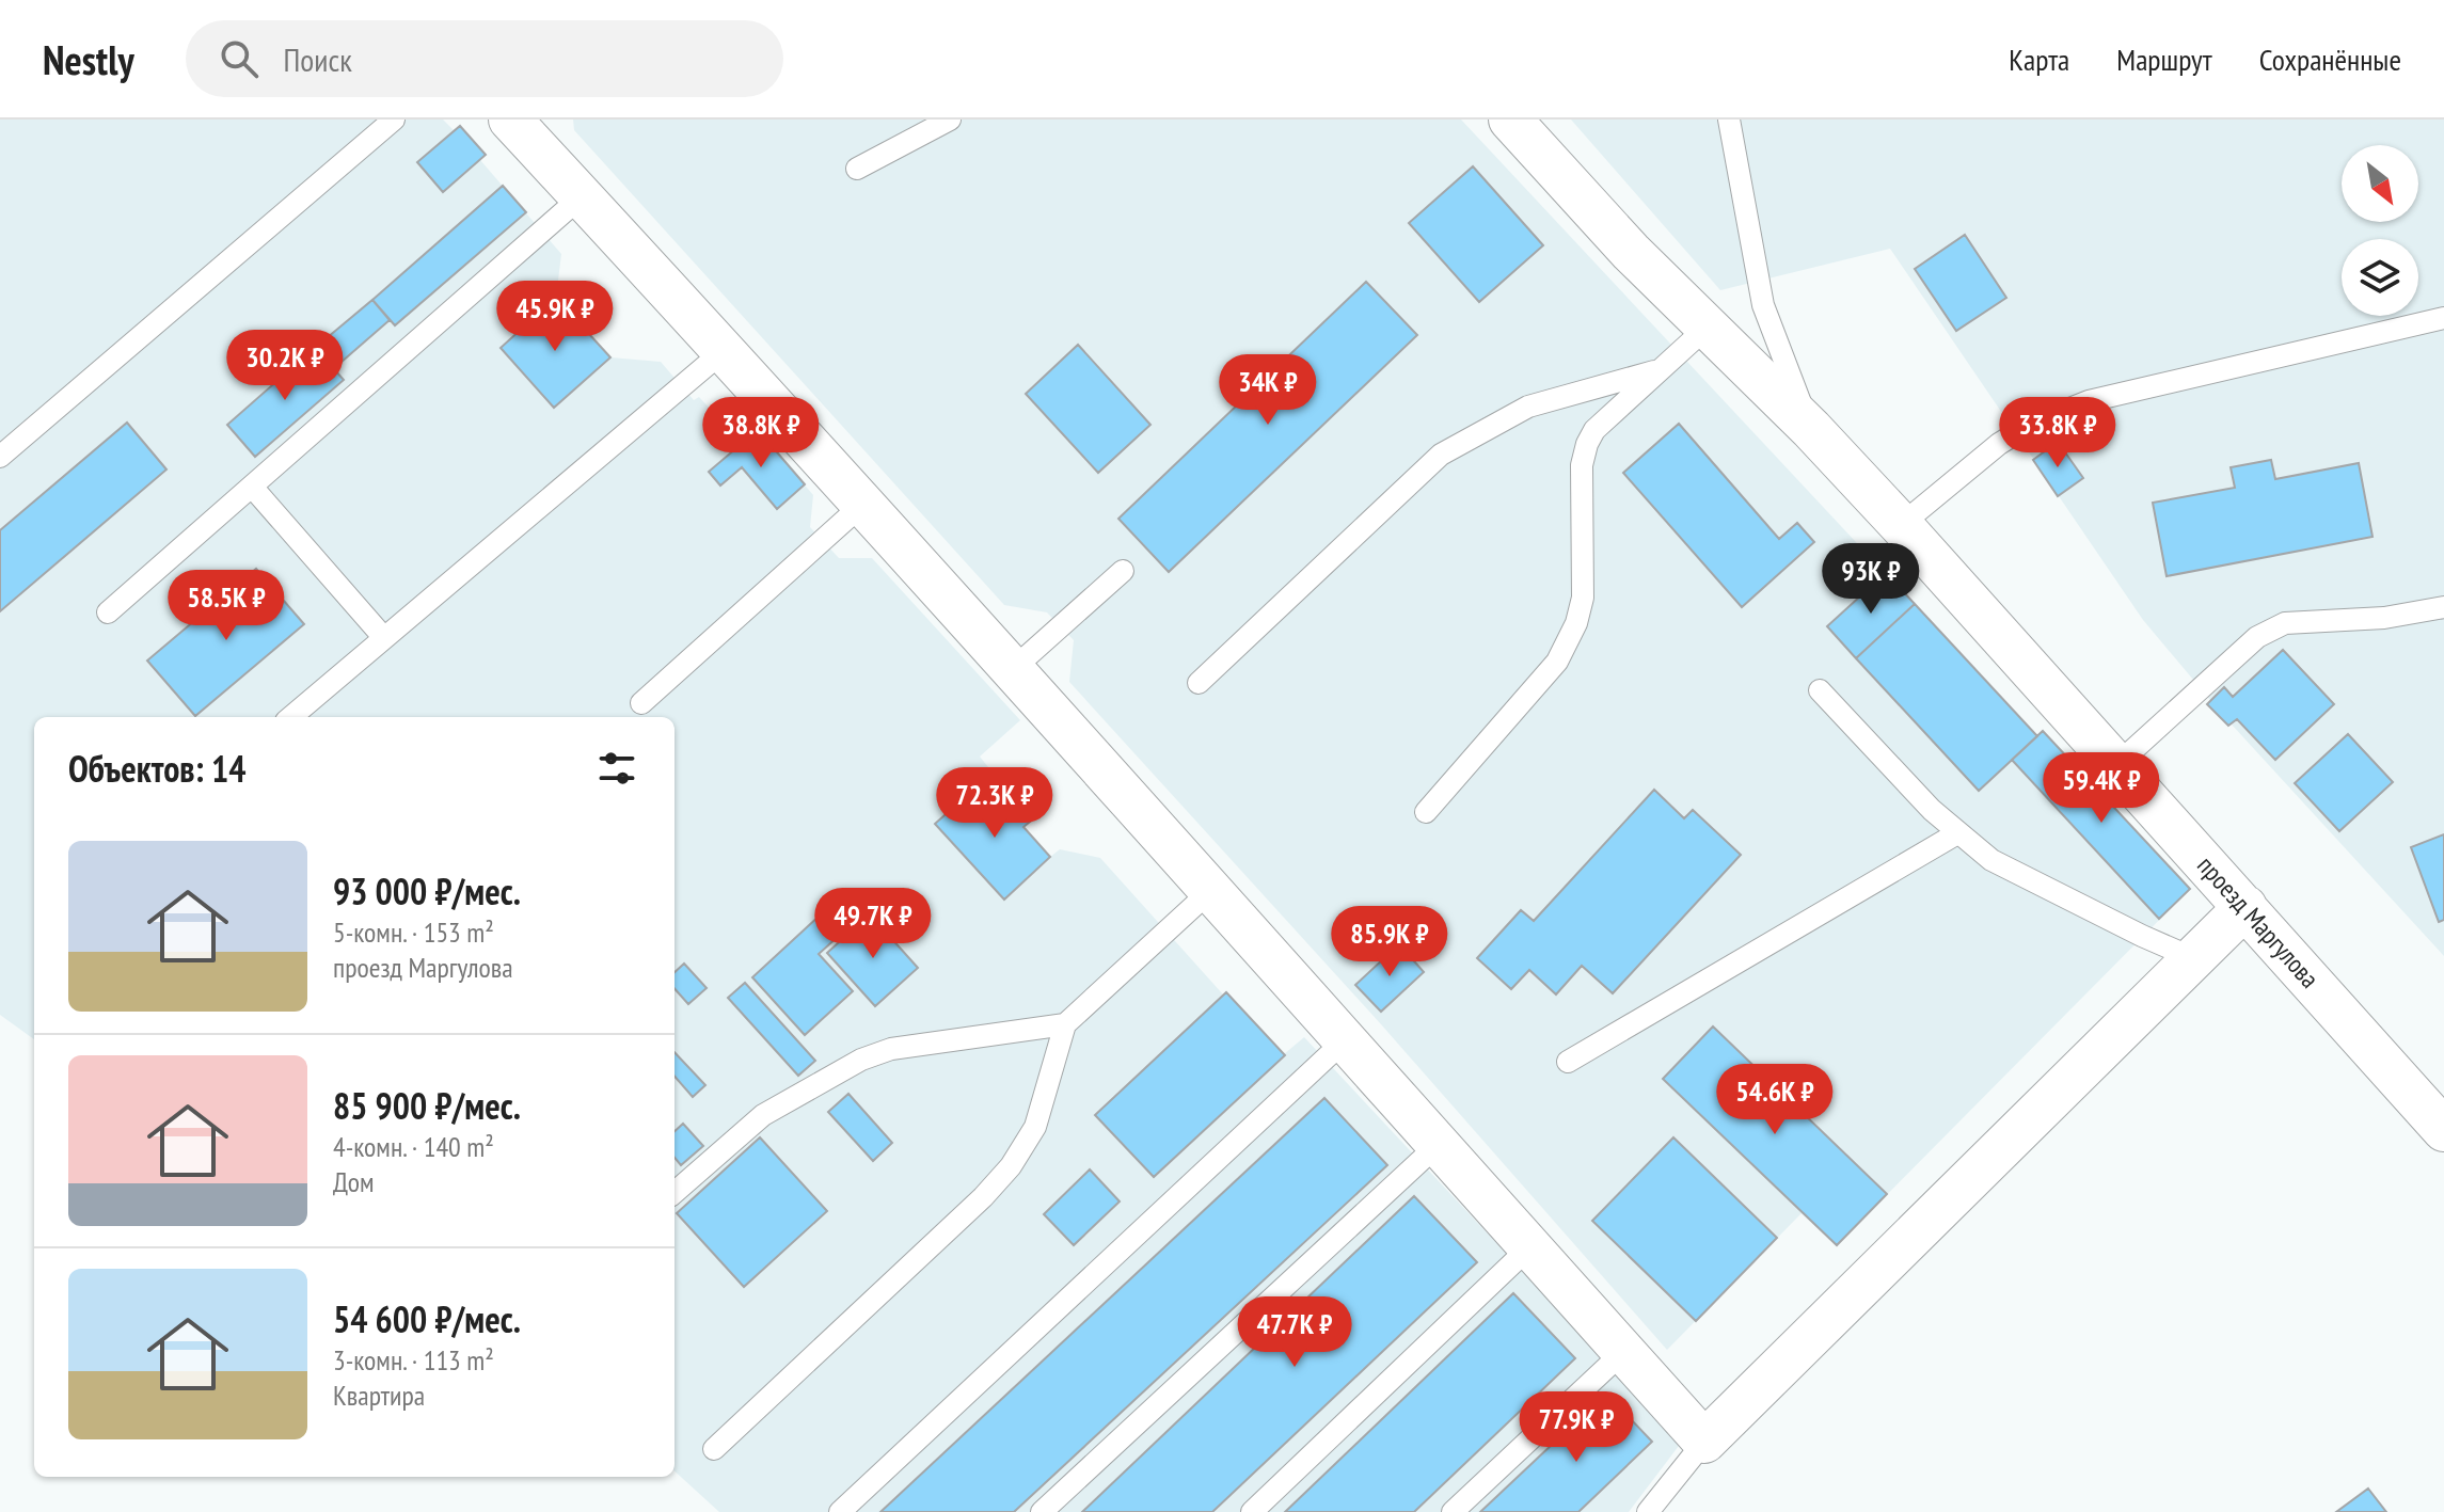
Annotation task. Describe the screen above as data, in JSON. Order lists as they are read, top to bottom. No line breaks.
{"streets":{"street":["проезд Маргулова"]},"north":"bottom right","page":{"header":"Nestly","search":"Поиск","nav":["Карта","Маршрут","Сохранённые"],"price":["45.9K ₽","30.2K ₽","34K ₽","38.8K ₽","33.8K ₽","93K ₽","58.5K ₽","59.4K ₽","72.3K ₽","49.7K ₽","85.9K ₽","54.6K ₽","47.7K ₽","77.9K ₽"],"heading":"Объектов: 14","list":[{"name":"93 000 ₽/мес.","note":"5-комн. · 153 m² · проезд Маргулова"},{"name":"85 900 ₽/мес.","note":"4-комн. · 140 m² · Дом"},{"name":"54 600 ₽/мес.","note":"3-комн. · 113 m² · Квартира"}]}}
